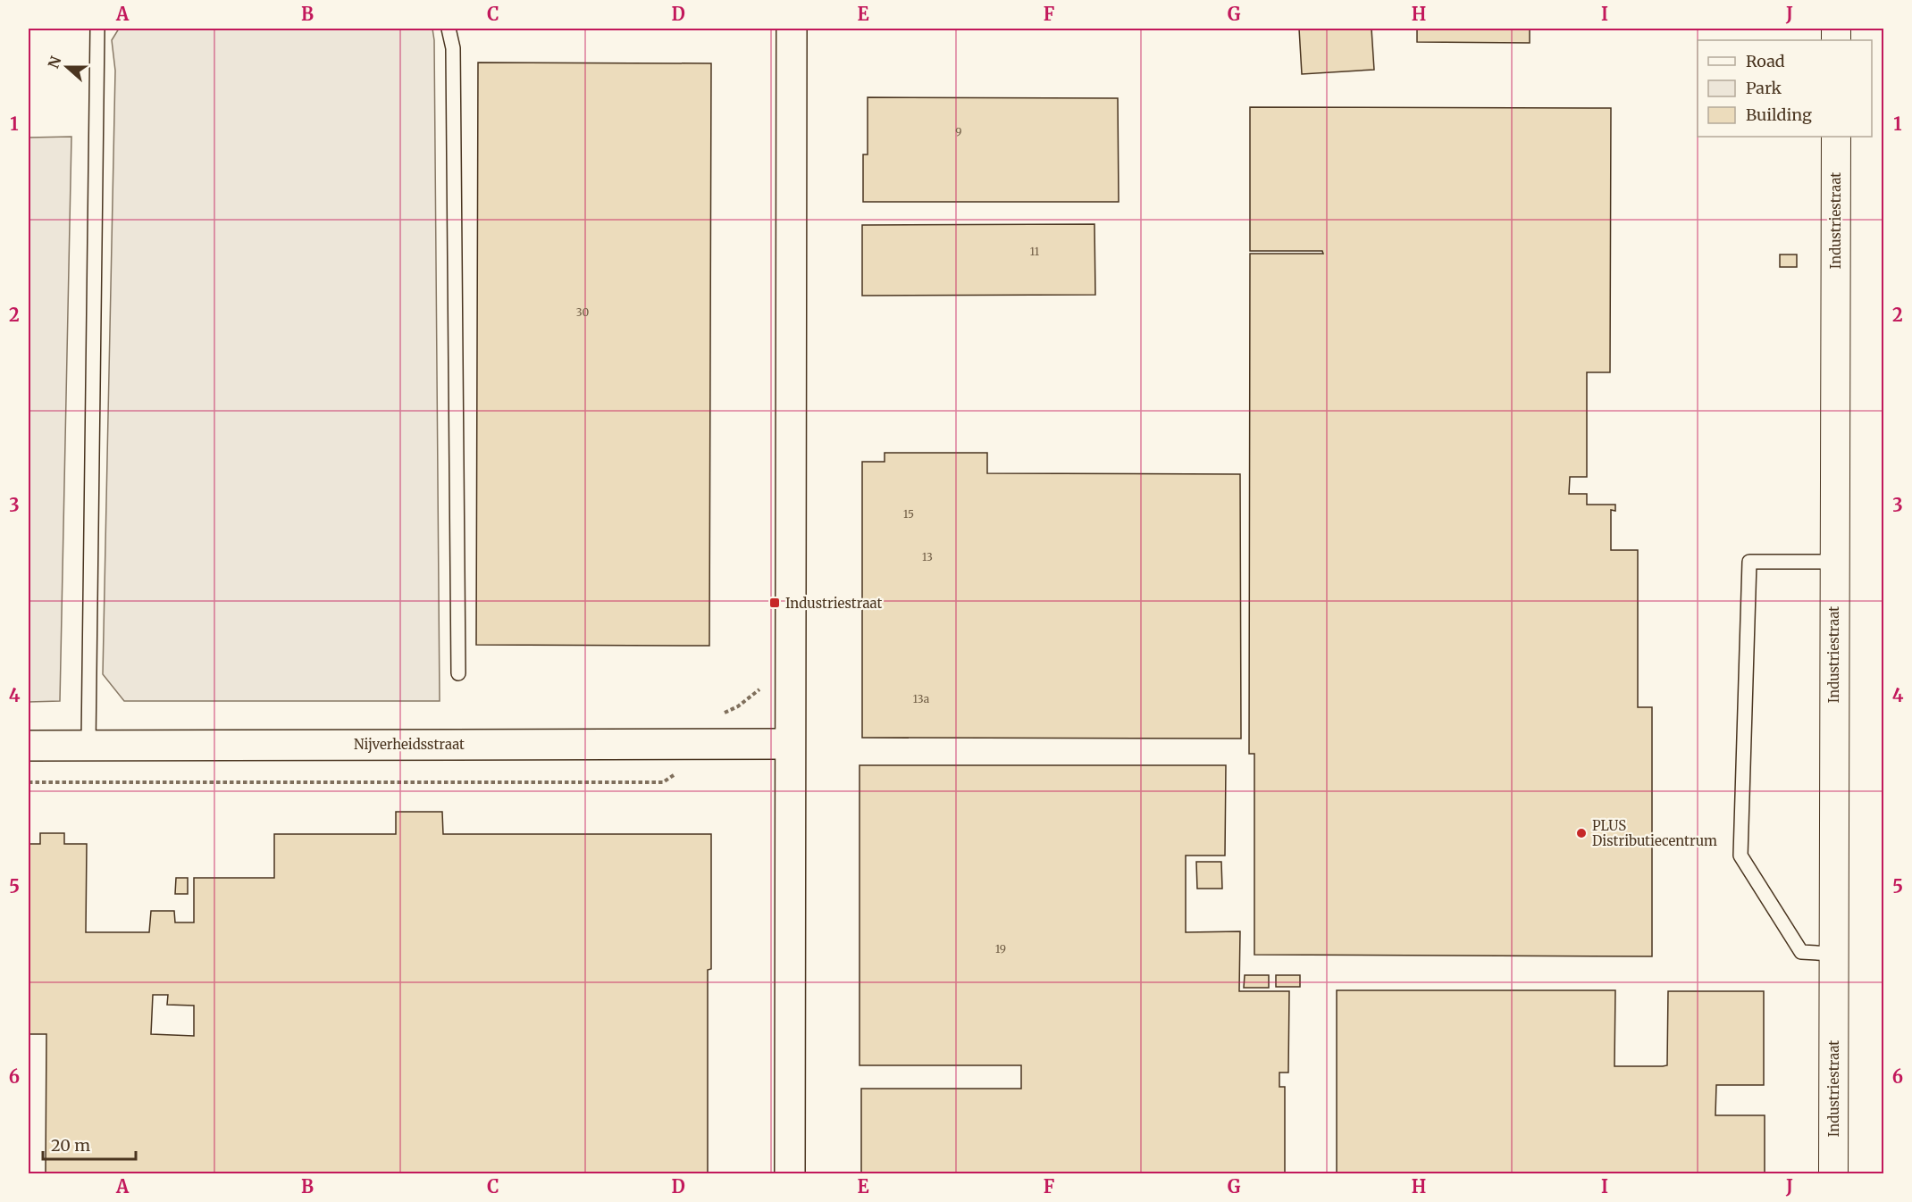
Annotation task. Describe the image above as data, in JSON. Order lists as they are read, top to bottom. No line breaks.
{"streets":{"street":["Industriestraat","Nijverheidsstraat"]},"places":{"transit":["Industriestraat"],"other":["PLUS Distributiecentrum"]},"house_numbers":["9","11","30","15","13","13a","19"],"legend":["Road","Park","Building"],"scale_bar":"20 m","north":"left","grid":{"columns":["A","B","C","D","E","F","G","H","I","J"],"rows":["1","2","3","4","5","6"]}}
